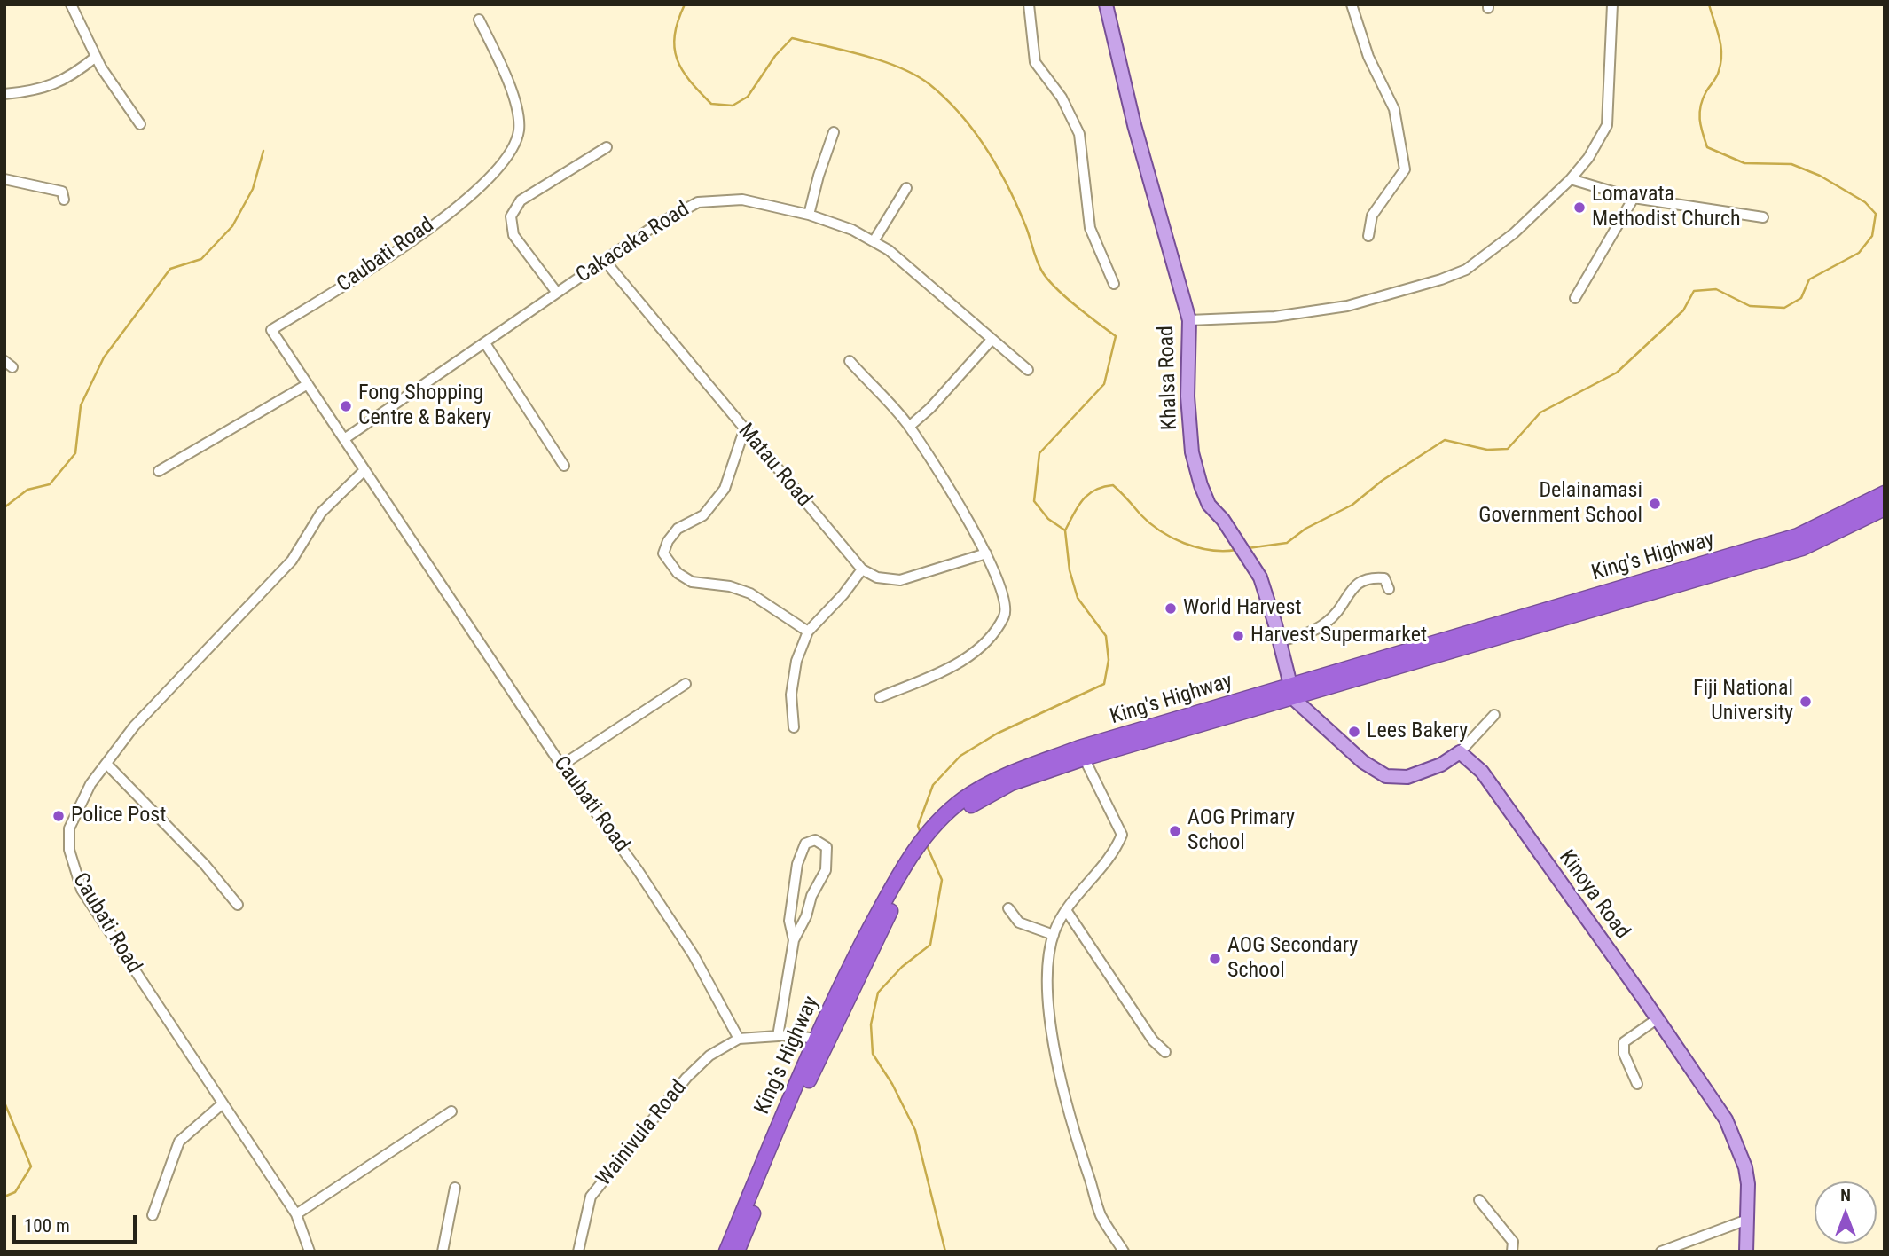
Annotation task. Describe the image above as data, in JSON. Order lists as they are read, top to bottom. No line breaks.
{"streets":{"highway":["King's Highway"],"main road":["Khalsa Road","Kinoya Road"],"street":["Cakacaka Road","Caubati Road","Matau Road","Wainivula Road"]},"crossings":[["Cakacaka Road","Caubati Road"],["Cakacaka Road","Matau Road"],["Caubati Road","Wainivula Road"],["Khalsa Road","King's Highway"]],"places":["Lomavata Methodist Church","Fong Shopping Centre & Bakery","Delainamasi Government School","World Harvest","Harvest Supermarket","Fiji National University","Lees Bakery","Police Post","AOG Primary School","AOG Secondary School"],"scale_bar":"100 m","north":"top"}
